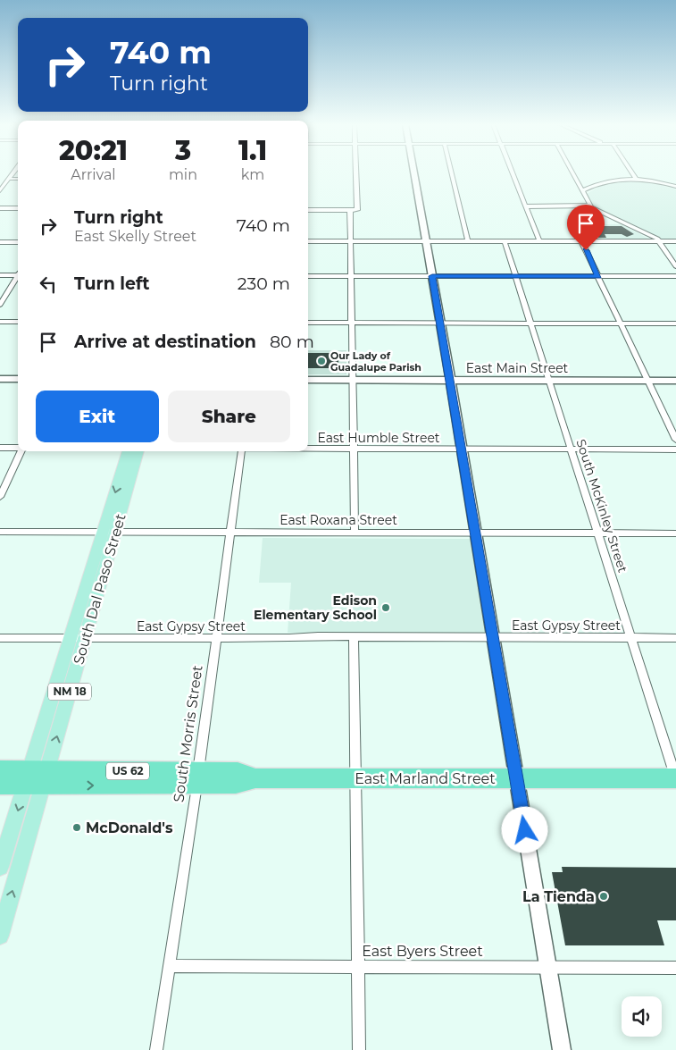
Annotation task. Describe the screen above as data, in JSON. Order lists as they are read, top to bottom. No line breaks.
{"streets":{"highway":["US 62","East Marland Street"],"main road":["South Dal Paso Street","NM 18"],"street":["East Main Street","East Humble Street","South McKinley Street","East Roxana Street","East Gypsy Street","South Morris Street","East Byers Street"]},"crossings":[["East Main Street","South McKinley Street"],["East Humble Street","South McKinley Street"],["South McKinley Street","East Roxana Street"],["South McKinley Street","East Gypsy Street"],["South McKinley Street","East Marland Street"],["East Roxana Street","South Dal Paso Street"],["East Roxana Street","South Morris Street"],["South Dal Paso Street","East Gypsy Street"],["South Dal Paso Street","East Marland Street"],["East Gypsy Street","South Morris Street"],["South Morris Street","East Marland Street"],["South Morris Street","East Byers Street"]],"places":["Our Lady of Guadalupe Parish","Edison Elementary School","McDonald's","La Tienda"],"page":{"turn":["740 m","Turn right"],"eta":["20:21","Arrival","3","min","1.1","km"],"list":[{"name":"Turn right","note":"East Skelly Street","value":"740 m"},{"name":"Turn left","value":"230 m"},{"name":"Arrive at destination","value":"80 m"}],"buttons":["Exit","Share"]}}
